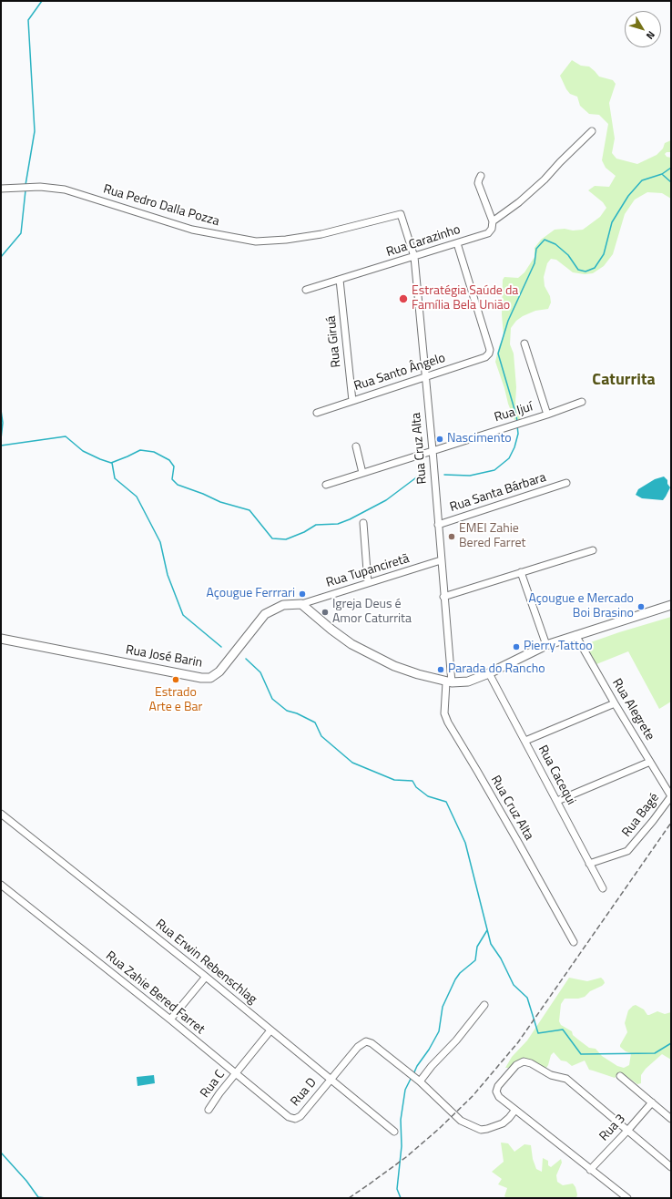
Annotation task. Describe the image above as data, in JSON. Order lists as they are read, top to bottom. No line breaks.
{"streets":{"main road":["Rua José Barin"],"street":["Rua Pedro Dalla Pozza","Rua Carazinho","Rua Giruá","Rua Santo Ângelo","Rua Ijuí","Rua Cruz Alta","Rua Santa Bárbara","Rua Tupanciretã","Rua Alegrete","Rua Cacequi","Rua Bagé","Rua Erwin Rebenschlag","Rua Zahie Bered Farret","Rua C","Rua D","Rua 3"]},"crossings":[["Rua Pedro Dalla Pozza","Rua Cruz Alta"],["Rua Carazinho","Rua Giruá"],["Rua Carazinho","Rua Santo Ângelo"],["Rua Carazinho","Rua Cruz Alta"],["Rua Giruá","Rua Santo Ângelo"],["Rua Santo Ângelo","Rua Cruz Alta"],["Rua Ijuí","Rua Cruz Alta"],["Rua Cruz Alta","Rua Santa Bárbara"],["Rua Cruz Alta","Rua Tupanciretã"],["Rua Tupanciretã","Rua José Barin"],["Rua Alegrete","Rua Bagé"],["Rua Cacequi","Rua Bagé"],["Rua Erwin Rebenschlag","Rua C"],["Rua Erwin Rebenschlag","Rua D"],["Rua Zahie Bered Farret","Rua C"],["Rua Zahie Bered Farret","Rua D"]],"districts":["Caturrita"],"places":["Estratégia Saúde da Família Bela União","Nascimento","EMEI Zahie Bered Farret","Açougue Ferrrari","Açougue e Mercado Boi Brasino","Igreja Deus é Amor Caturrita","Pierry Tattoo","Parada do Rancho","Estrado Arte e Bar"],"north":"bottom right"}
